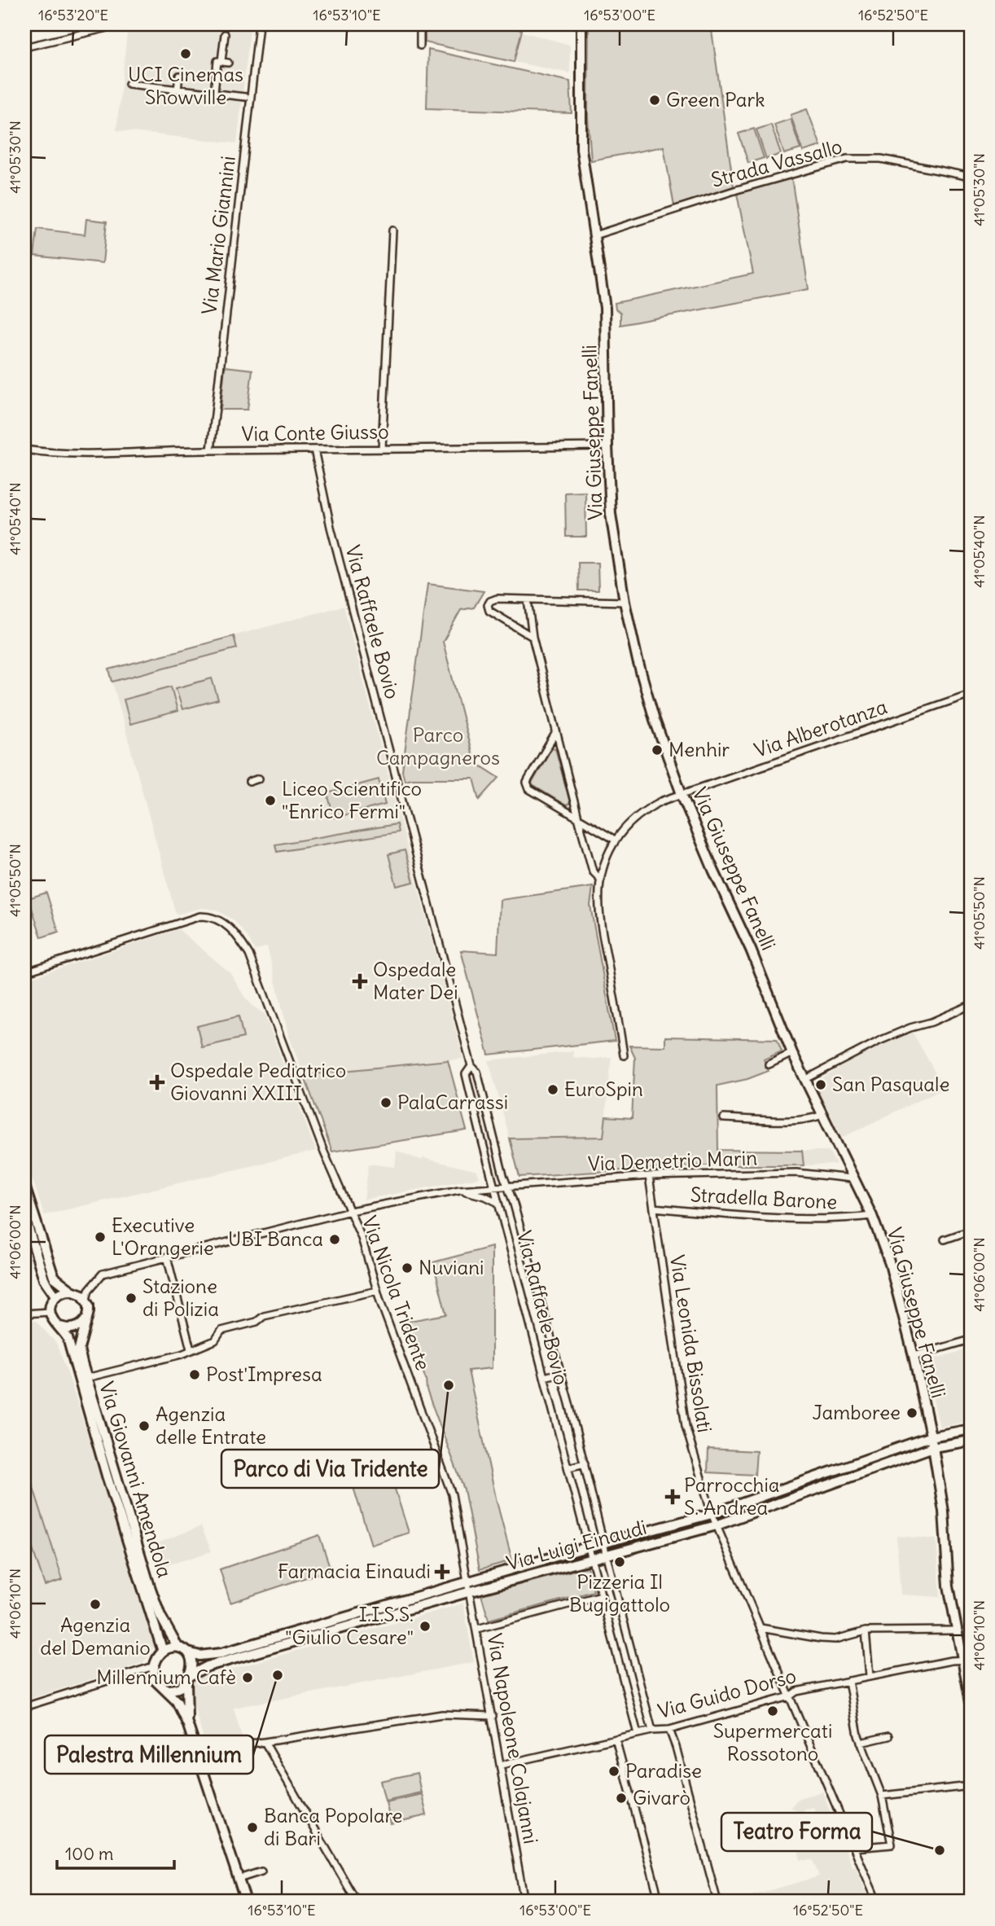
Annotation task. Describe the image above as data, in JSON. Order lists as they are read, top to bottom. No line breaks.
{"streets":{"main road":["Via Giuseppe Fanelli","Via Giovanni Amendola","Via Luigi Einaudi"],"street":["Strada Vassallo","Via Mario Giannini","Via Conte Giusso","Via Raffaele Bovio","Via Alberotanza","Via Demetrio Marin","Stradella Barone","Via Nicola Tridente","Via Leonida Bissolati","Via Guido Dorso","Via Napoleone Colajanni"]},"crossings":[["Strada Vassallo","Via Giuseppe Fanelli"],["Via Mario Giannini","Via Conte Giusso"],["Via Giuseppe Fanelli","Via Conte Giusso"],["Via Giuseppe Fanelli","Via Alberotanza"],["Via Giuseppe Fanelli","Via Demetrio Marin"],["Via Giuseppe Fanelli","Stradella Barone"],["Via Giuseppe Fanelli","Via Luigi Einaudi"],["Via Giuseppe Fanelli","Via Guido Dorso"],["Via Conte Giusso","Via Raffaele Bovio"],["Via Raffaele Bovio","Via Demetrio Marin"],["Via Raffaele Bovio","Via Luigi Einaudi"],["Via Raffaele Bovio","Via Guido Dorso"],["Via Demetrio Marin","Via Nicola Tridente"],["Via Demetrio Marin","Via Leonida Bissolati"],["Via Demetrio Marin","Via Giovanni Amendola"],["Stradella Barone","Via Leonida Bissolati"],["Via Nicola Tridente","Via Luigi Einaudi"],["Via Nicola Tridente","Via Napoleone Colajanni"],["Via Leonida Bissolati","Via Luigi Einaudi"],["Via Leonida Bissolati","Via Guido Dorso"],["Via Giovanni Amendola","Via Luigi Einaudi"],["Via Luigi Einaudi","Via Napoleone Colajanni"],["Via Guido Dorso","Via Napoleone Colajanni"]],"parks":["Parco Campagneros"],"places":{"other":["UCI Cinemas Showville","Green Park","Menhir","Liceo Scientifico \"Enrico Fermi\"","San Pasquale","EuroSpin","PalaCarrassi","Executive L'Orangerie","UBI Banca","Nuviani","Stazione di Polizia","Post'Impresa","Parco di Via Tridente","Jamboree","Agenzia delle Entrate","Pizzeria Il Bugigattolo","Agenzia del Demanio","I.I.S.S. \"Giulio Cesare\"","Palestra Millennium","Millennium Cafè","Supermercati Rossotono","Paradise","Givarò","Banca Popolare di Bari","Teatro Forma"],"health":["Ospedale Mater Dei","Ospedale Pediatrico Giovanni XXIII","Parrocchia S. Andrea","Farmacia Einaudi"]},"scale_bar":"100 m","coordinates":["16°53'20\"E","16°53'10\"E","16°53'00\"E","16°52'50\"E","41°05'30\"N","41°05'40\"N","41°05'50\"N","41°06'00\"N","41°06'10\"N"]}
